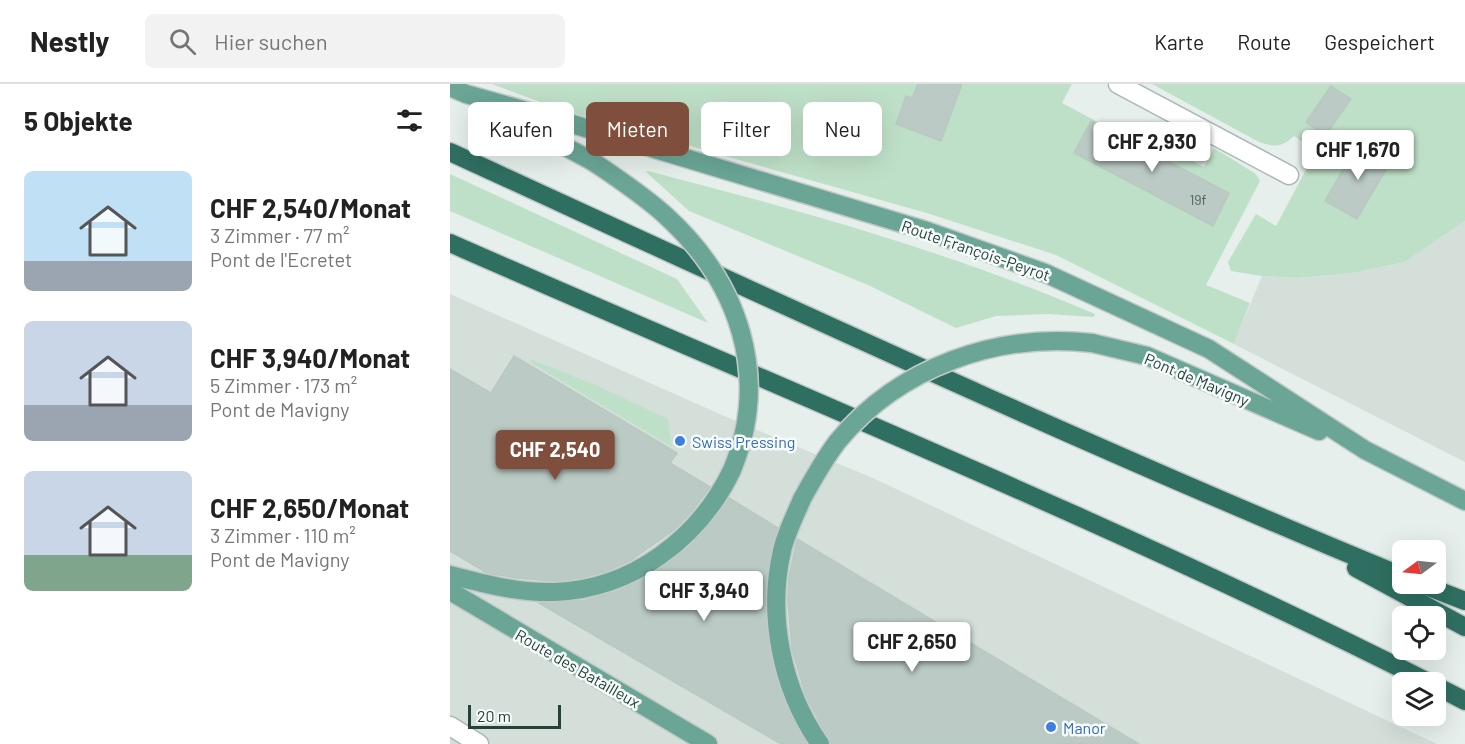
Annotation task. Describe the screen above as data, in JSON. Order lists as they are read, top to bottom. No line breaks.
{"streets":{"main road":["Route François-Peyrot","Pont de Mavigny","Route des Batailleux"]},"crossings":[["Route François-Peyrot","Pont de Mavigny"]],"places":["Swiss Pressing","Manor"],"house_numbers":["19f"],"scale_bar":"20 m","north":"left","page":{"header":"Nestly","search":"Hier suchen","nav":["Karte","Route","Gespeichert"],"heading":"5 Objekte","chip":["Kaufen","Mieten","Filter","Neu"],"price":["CHF 2,930","CHF 1,670","CHF 2,540","CHF 3,940","CHF 2,650"],"list":[{"name":"CHF 2,540/Monat","note":"3 Zimmer · 77 m² · Pont de l'Ecretet"},{"name":"CHF 3,940/Monat","note":"5 Zimmer · 173 m² · Pont de Mavigny"},{"name":"CHF 2,650/Monat","note":"3 Zimmer · 110 m² · Pont de Mavigny"}],"scale":"20 m"}}
